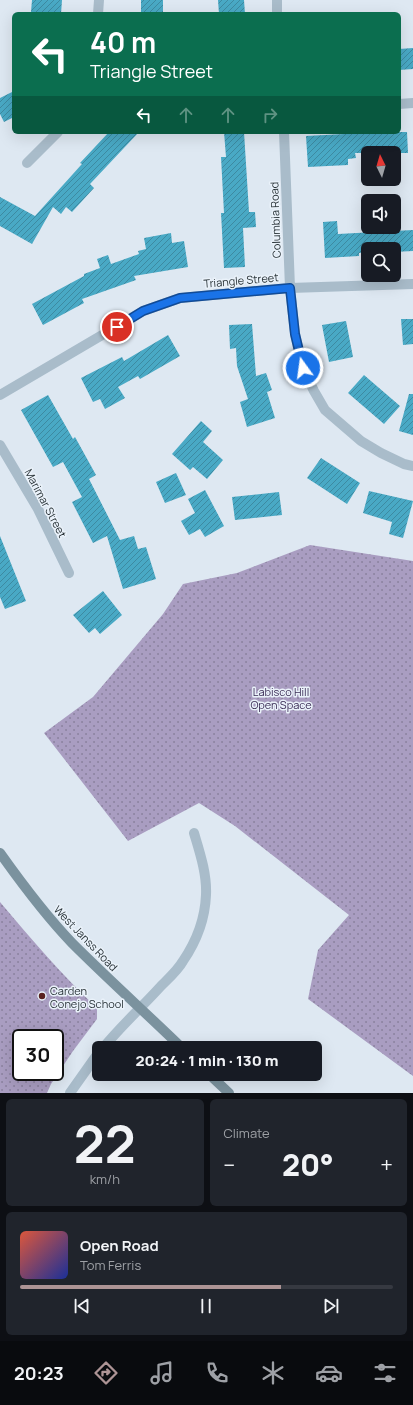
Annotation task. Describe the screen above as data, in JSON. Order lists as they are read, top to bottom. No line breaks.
{"streets":{"main road":["West Janss Road"],"street":["Columbia Road","Triangle Street","Marimar Street"]},"crossings":[["Columbia Road","Triangle Street"]],"parks":["Labisco Hill Open Space"],"places":["Carden Conejo School"],"north":"top","page":{"turn":["40 m","Triangle Street"],"limit":"30","trip":"20:24 · 1 min · 130 m","tile":[["22","km/h"],"Climate"],"heat":["−","20°","+"],"song":["Open Road","Tom Ferris"],"tabs":"20:23"}}
